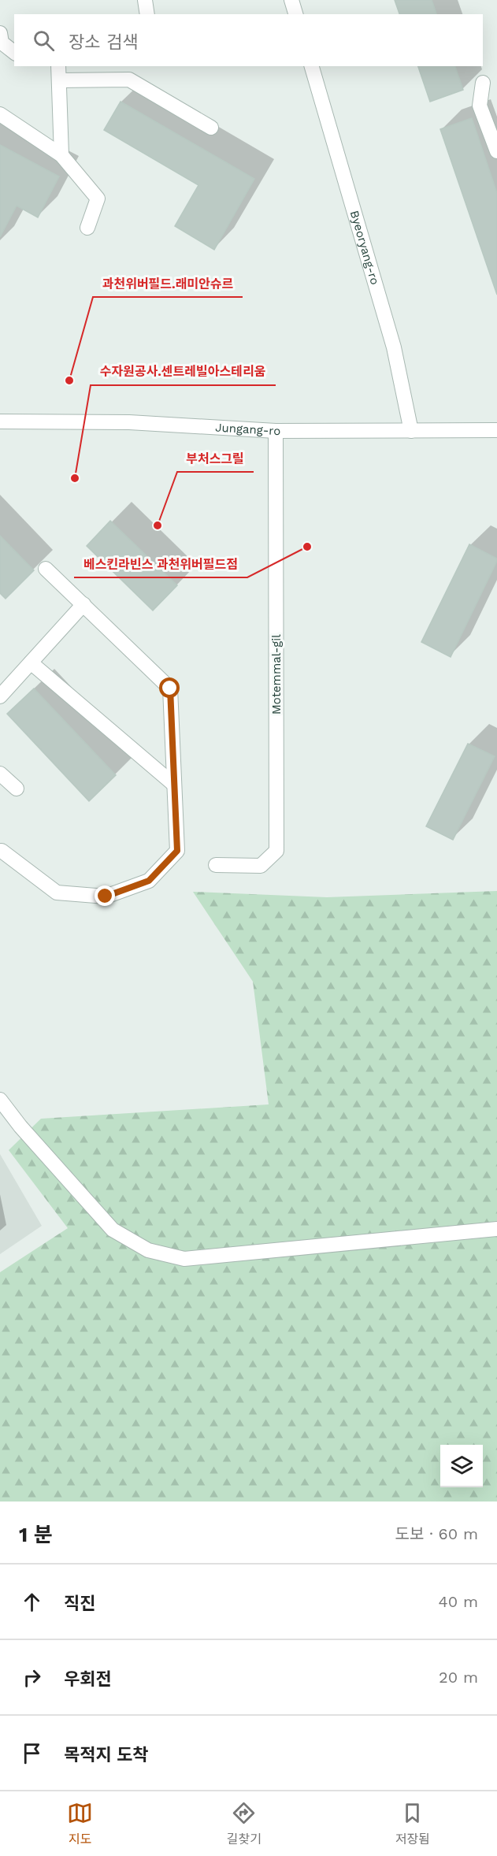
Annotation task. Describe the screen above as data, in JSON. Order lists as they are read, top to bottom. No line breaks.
{"streets":{"street":["Byeoryang-ro","Jungang-ro","Motemmal-gil"]},"crossings":[["Byeoryang-ro","Jungang-ro"],["Jungang-ro","Motemmal-gil"]],"places":["과천위버필드.래미안슈르","수자원공사.센트레빌아스테리움","부처스그릴","베스킨라빈스 과천위버필드점"],"page":{"search":"장소 검색","heading":["1 분","도보 · 60 m"],"list":[["직진","40 m"],["우회전","20 m"],"목적지 도착"],"nav":["지도","길찾기","저장됨"]}}
